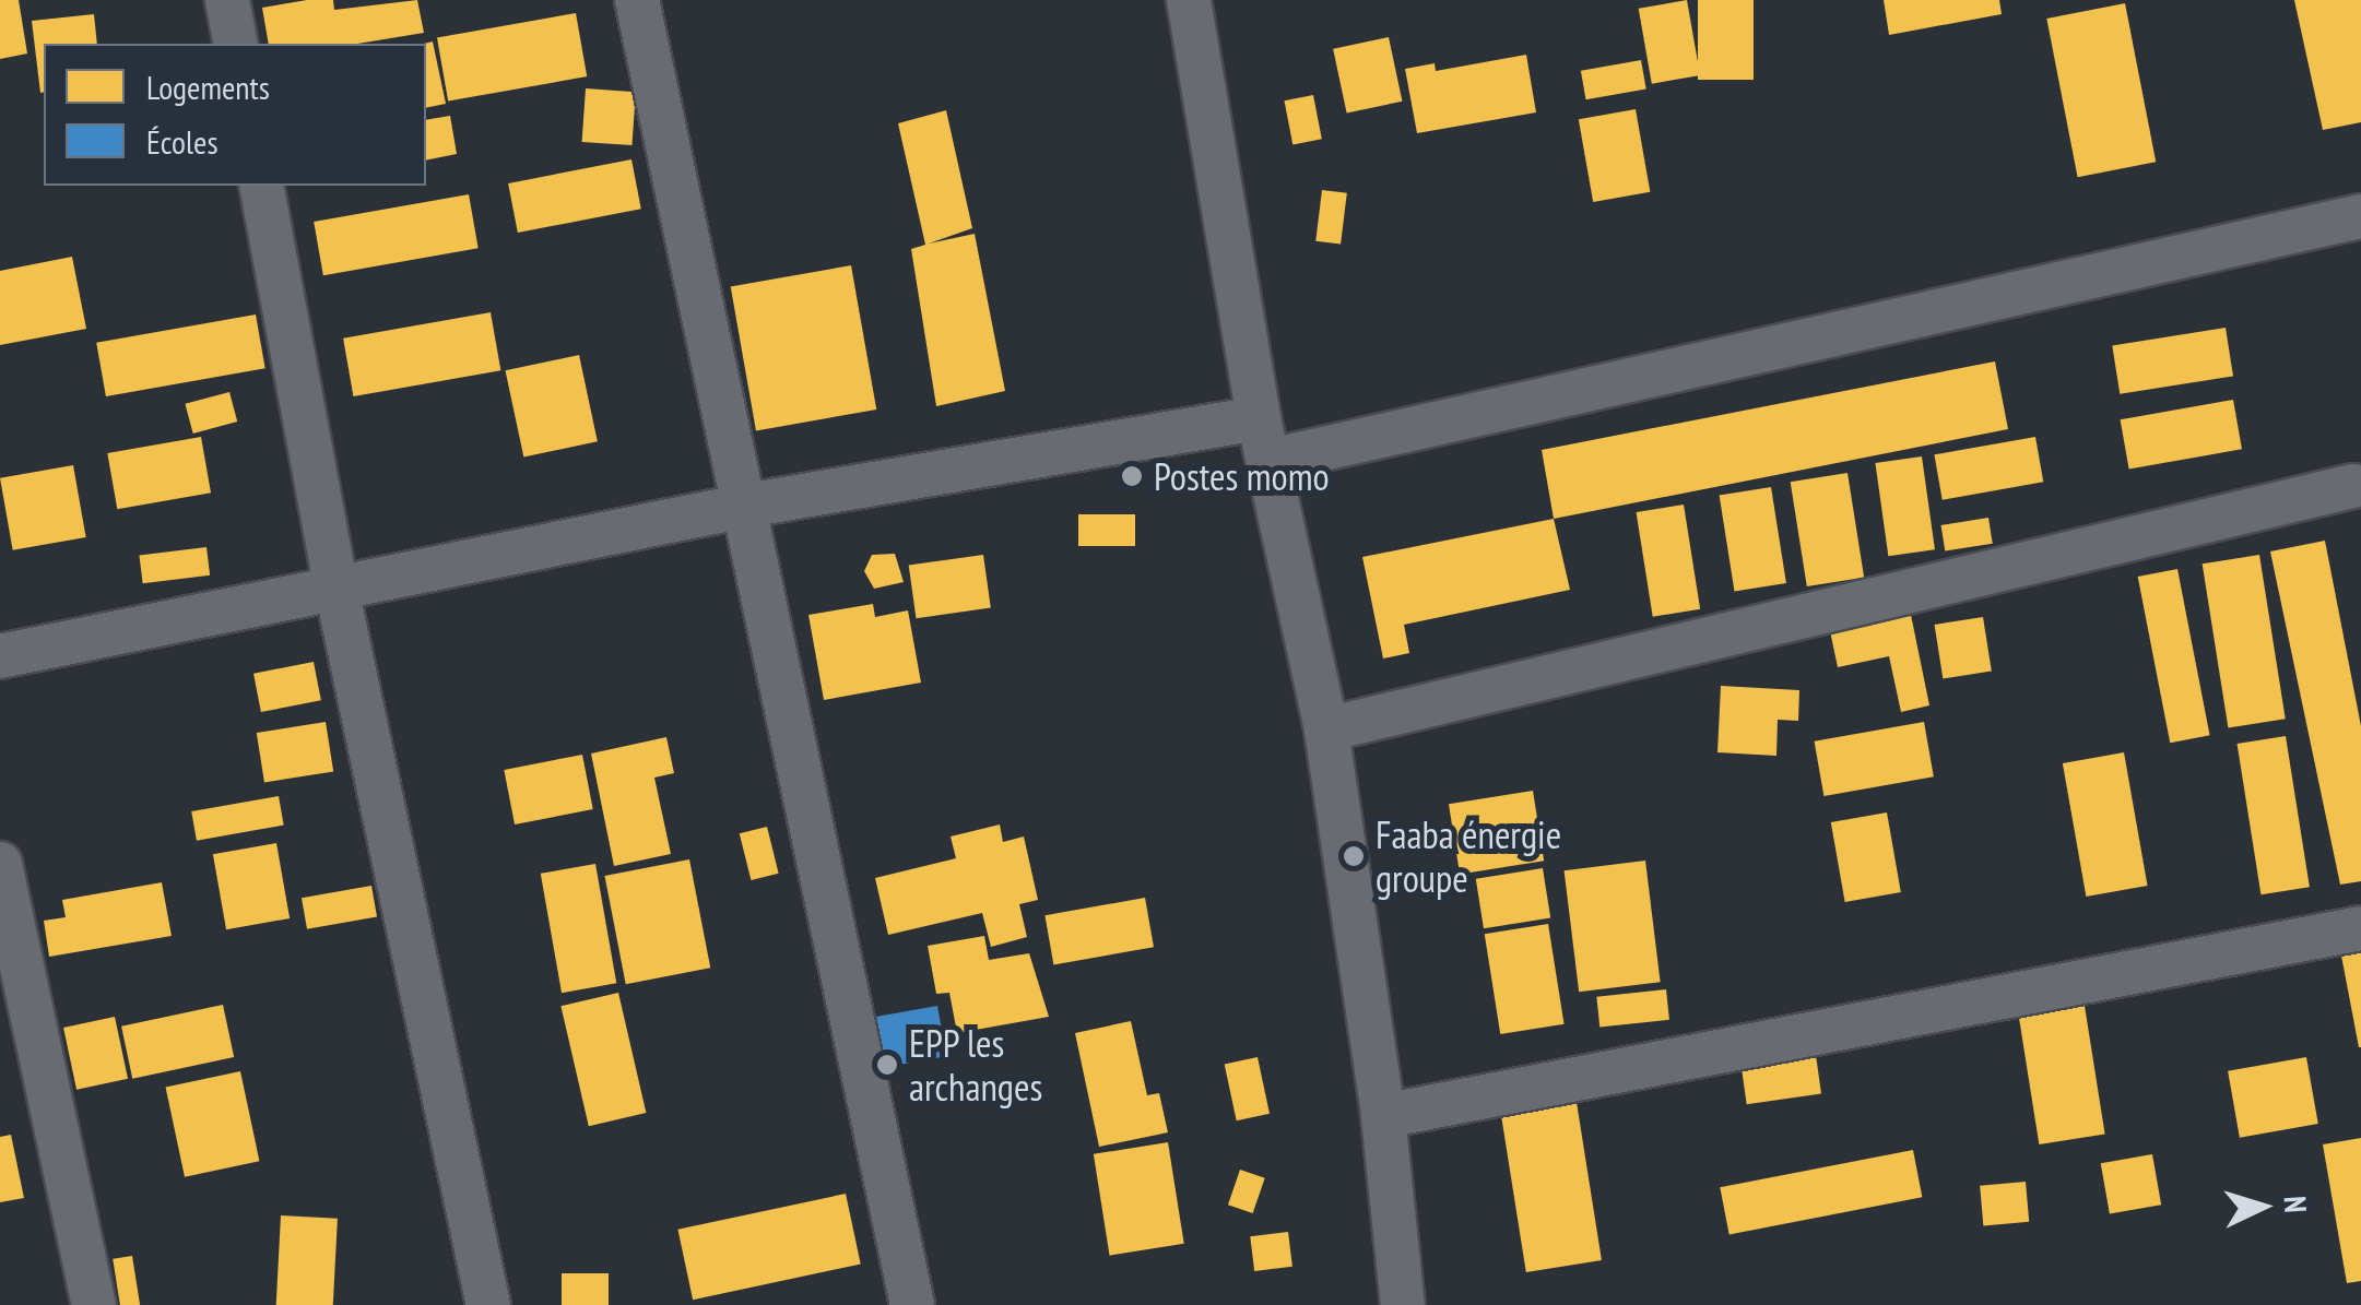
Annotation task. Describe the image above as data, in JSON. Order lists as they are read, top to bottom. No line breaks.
{"places":["Postes momo","Faaba énergie groupe","EPP les archanges"],"legend":["Logements","Écoles"],"north":"right"}
